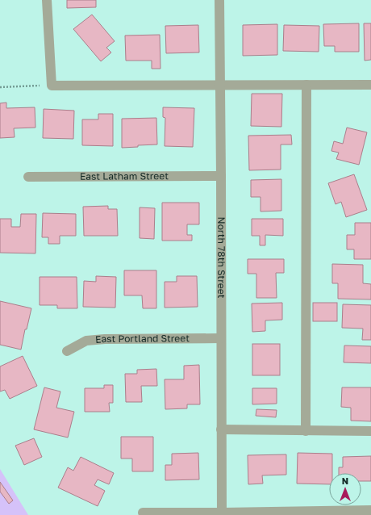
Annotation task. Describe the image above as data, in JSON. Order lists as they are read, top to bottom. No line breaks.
{"streets":{"street":["East Latham Street","North 78th Street","East Portland Street"]},"crossings":[["East Latham Street","North 78th Street"],["North 78th Street","East Portland Street"]],"north":"top"}
